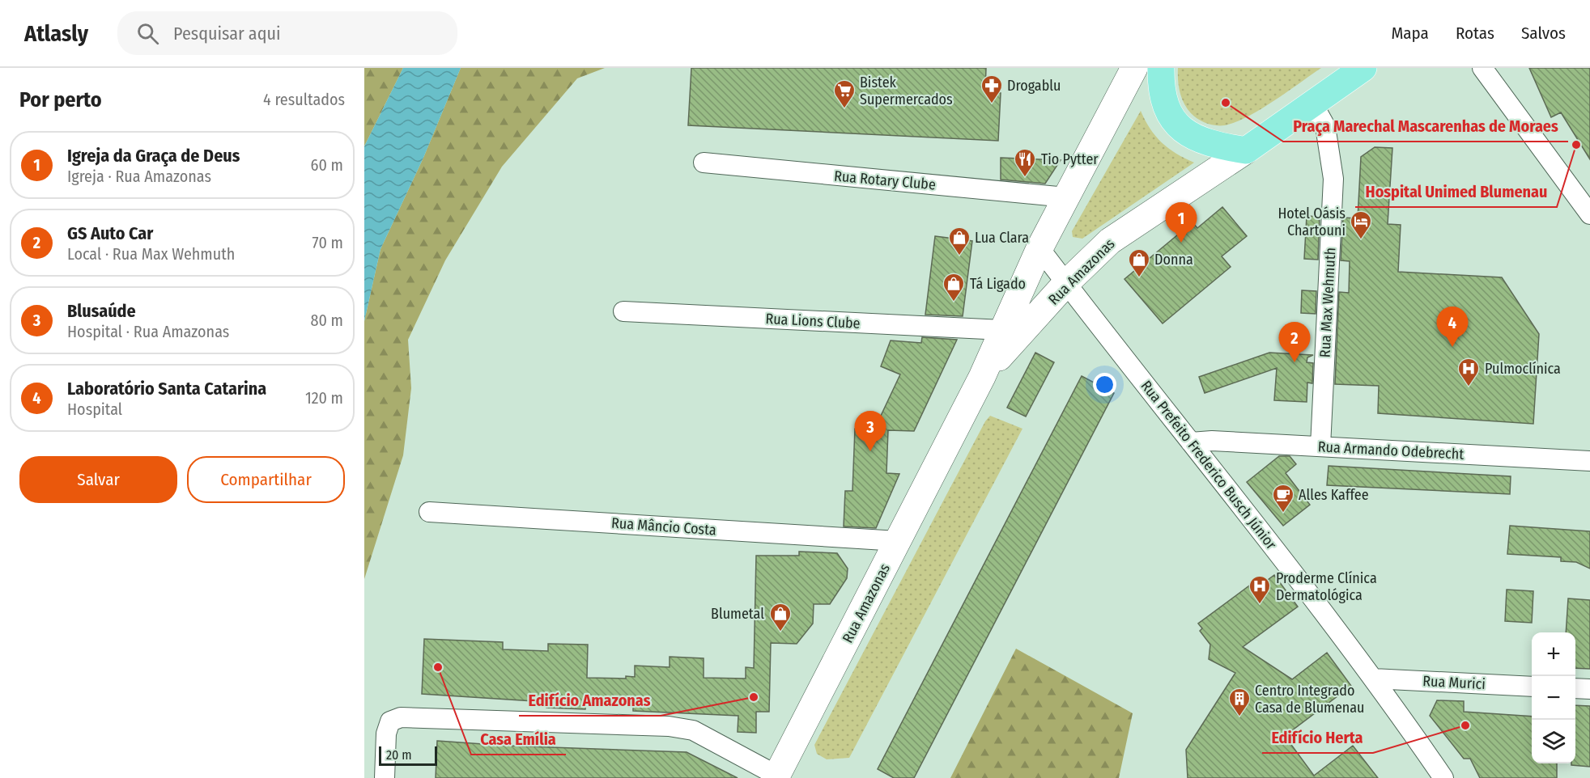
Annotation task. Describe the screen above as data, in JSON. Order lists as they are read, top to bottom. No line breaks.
{"streets":{"main road":["Rua Amazonas"],"street":["Rua Rotary Clube","Rua Max Wehmuth","Rua Lions Clube","Rua Armando Odebrecht","Rua Prefeito Frederico Busch Júnior","Rua Mâncio Costa","Rua Murici"]},"crossings":[["Rua Rotary Clube","Rua Amazonas"],["Rua Amazonas","Rua Max Wehmuth"],["Rua Amazonas","Rua Lions Clube"],["Rua Amazonas","Rua Prefeito Frederico Busch Júnior"],["Rua Amazonas","Rua Mâncio Costa"],["Rua Max Wehmuth","Rua Armando Odebrecht"],["Rua Armando Odebrecht","Rua Prefeito Frederico Busch Júnior"],["Rua Prefeito Frederico Busch Júnior","Rua Murici"]],"places":{"other":["Praça Marechal Mascarenhas de Moraes","Hospital Unimed Blumenau","Casa Emília","Edifício Amazonas","Edifício Herta"],"pharmacy":["Drogablu"],"supermarket":["Bistek Supermercados"],"restaurant":["Tio Pytter"],"hotel":["Hotel Oásis Chartouni"],"shop":["Lua Clara","Donna","Tá Ligado","Blumetal"],"hospital":["Pulmoclínica","Proderme Clínica Dermatológica"],"cafe":["Alles Kaffee"],"building":["Centro Integrado Casa de Blumenau"]},"scale_bar":"20 m","page":{"header":"Atlasly","search":"Pesquisar aqui","nav":["Mapa","Rotas","Salvos"],"heading":["Por perto","4 resultados"],"list":[{"mark":"1","name":"Igreja da Graça de Deus","note":"Igreja · Rua Amazonas","value":"60 m"},{"mark":"2","name":"GS Auto Car","note":"Local · Rua Max Wehmuth","value":"70 m"},{"mark":"3","name":"Blusaúde","note":"Hospital · Rua Amazonas","value":"80 m"},{"mark":"4","name":"Laboratório Santa Catarina","note":"Hospital","value":"120 m"}],"pins":["1","4","2","3"],"buttons":["Salvar","Compartilhar"],"map_buttons":["+","−"],"scale":"20 m"}}
